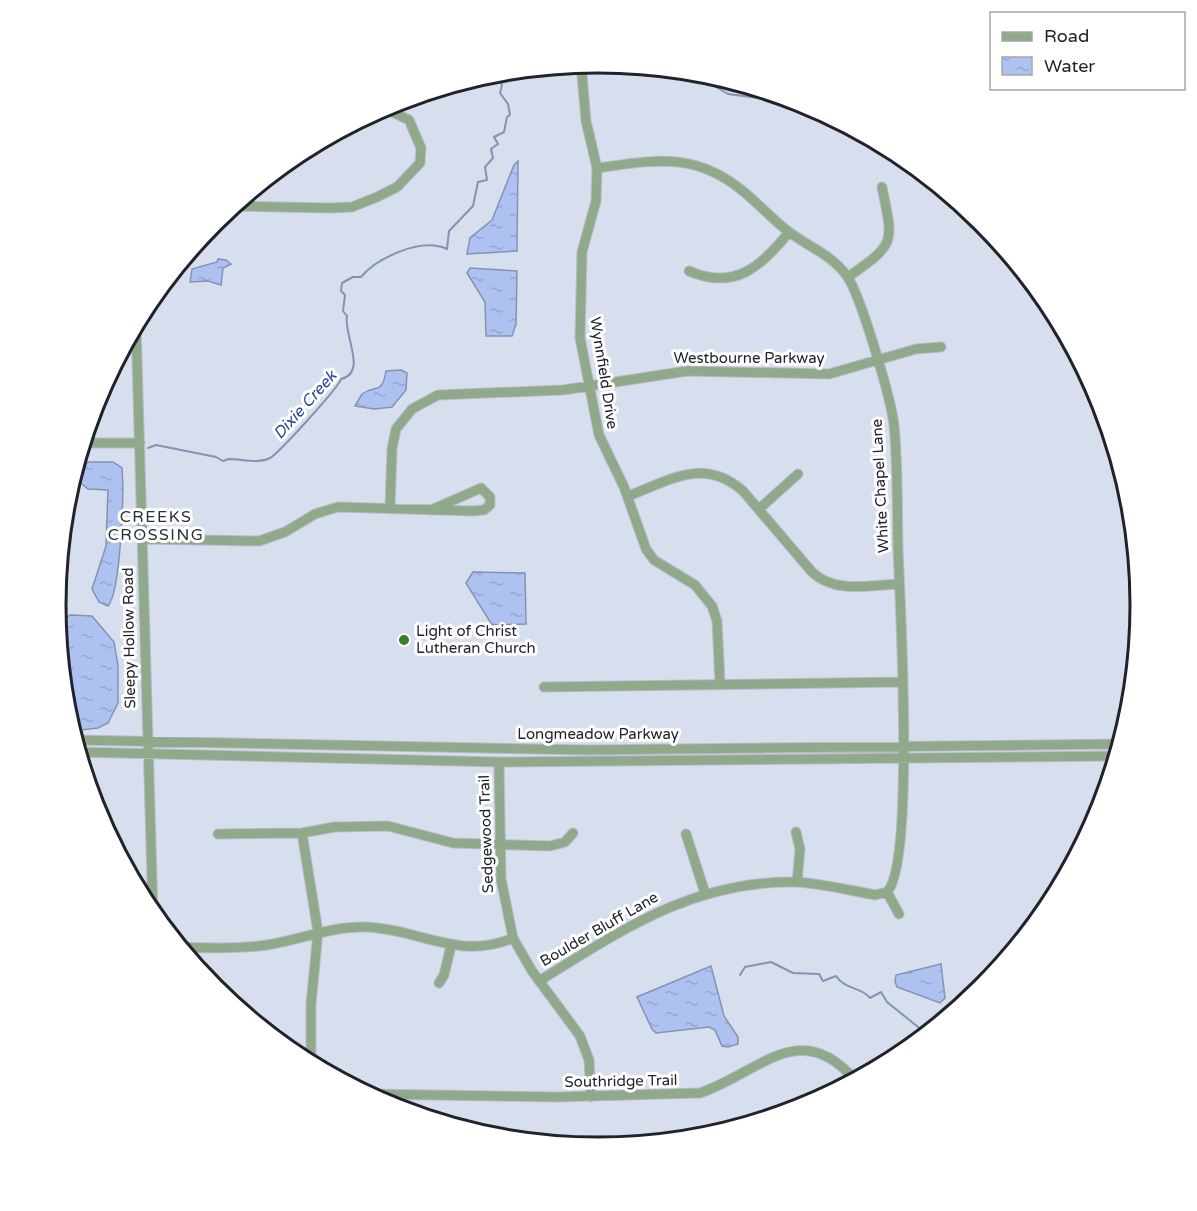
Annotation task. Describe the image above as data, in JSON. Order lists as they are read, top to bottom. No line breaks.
{"streets":{"street":["Westbourne Parkway","Wynnfield Drive","White Chapel Lane","Sleepy Hollow Road","Longmeadow Parkway","Sedgewood Trail","Boulder Bluff Lane","Southridge Trail"]},"crossings":[["Westbourne Parkway","Wynnfield Drive"],["Westbourne Parkway","White Chapel Lane"],["Wynnfield Drive","White Chapel Lane"],["White Chapel Lane","Longmeadow Parkway"],["White Chapel Lane","Boulder Bluff Lane"],["Sleepy Hollow Road","Longmeadow Parkway"],["Longmeadow Parkway","Sedgewood Trail"],["Sedgewood Trail","Boulder Bluff Lane"],["Sedgewood Trail","Southridge Trail"]],"districts":["CREEKS CROSSING"],"water":["Dixie Creek"],"places":["Light of Christ Lutheran Church"],"legend":["Road","Water"]}
